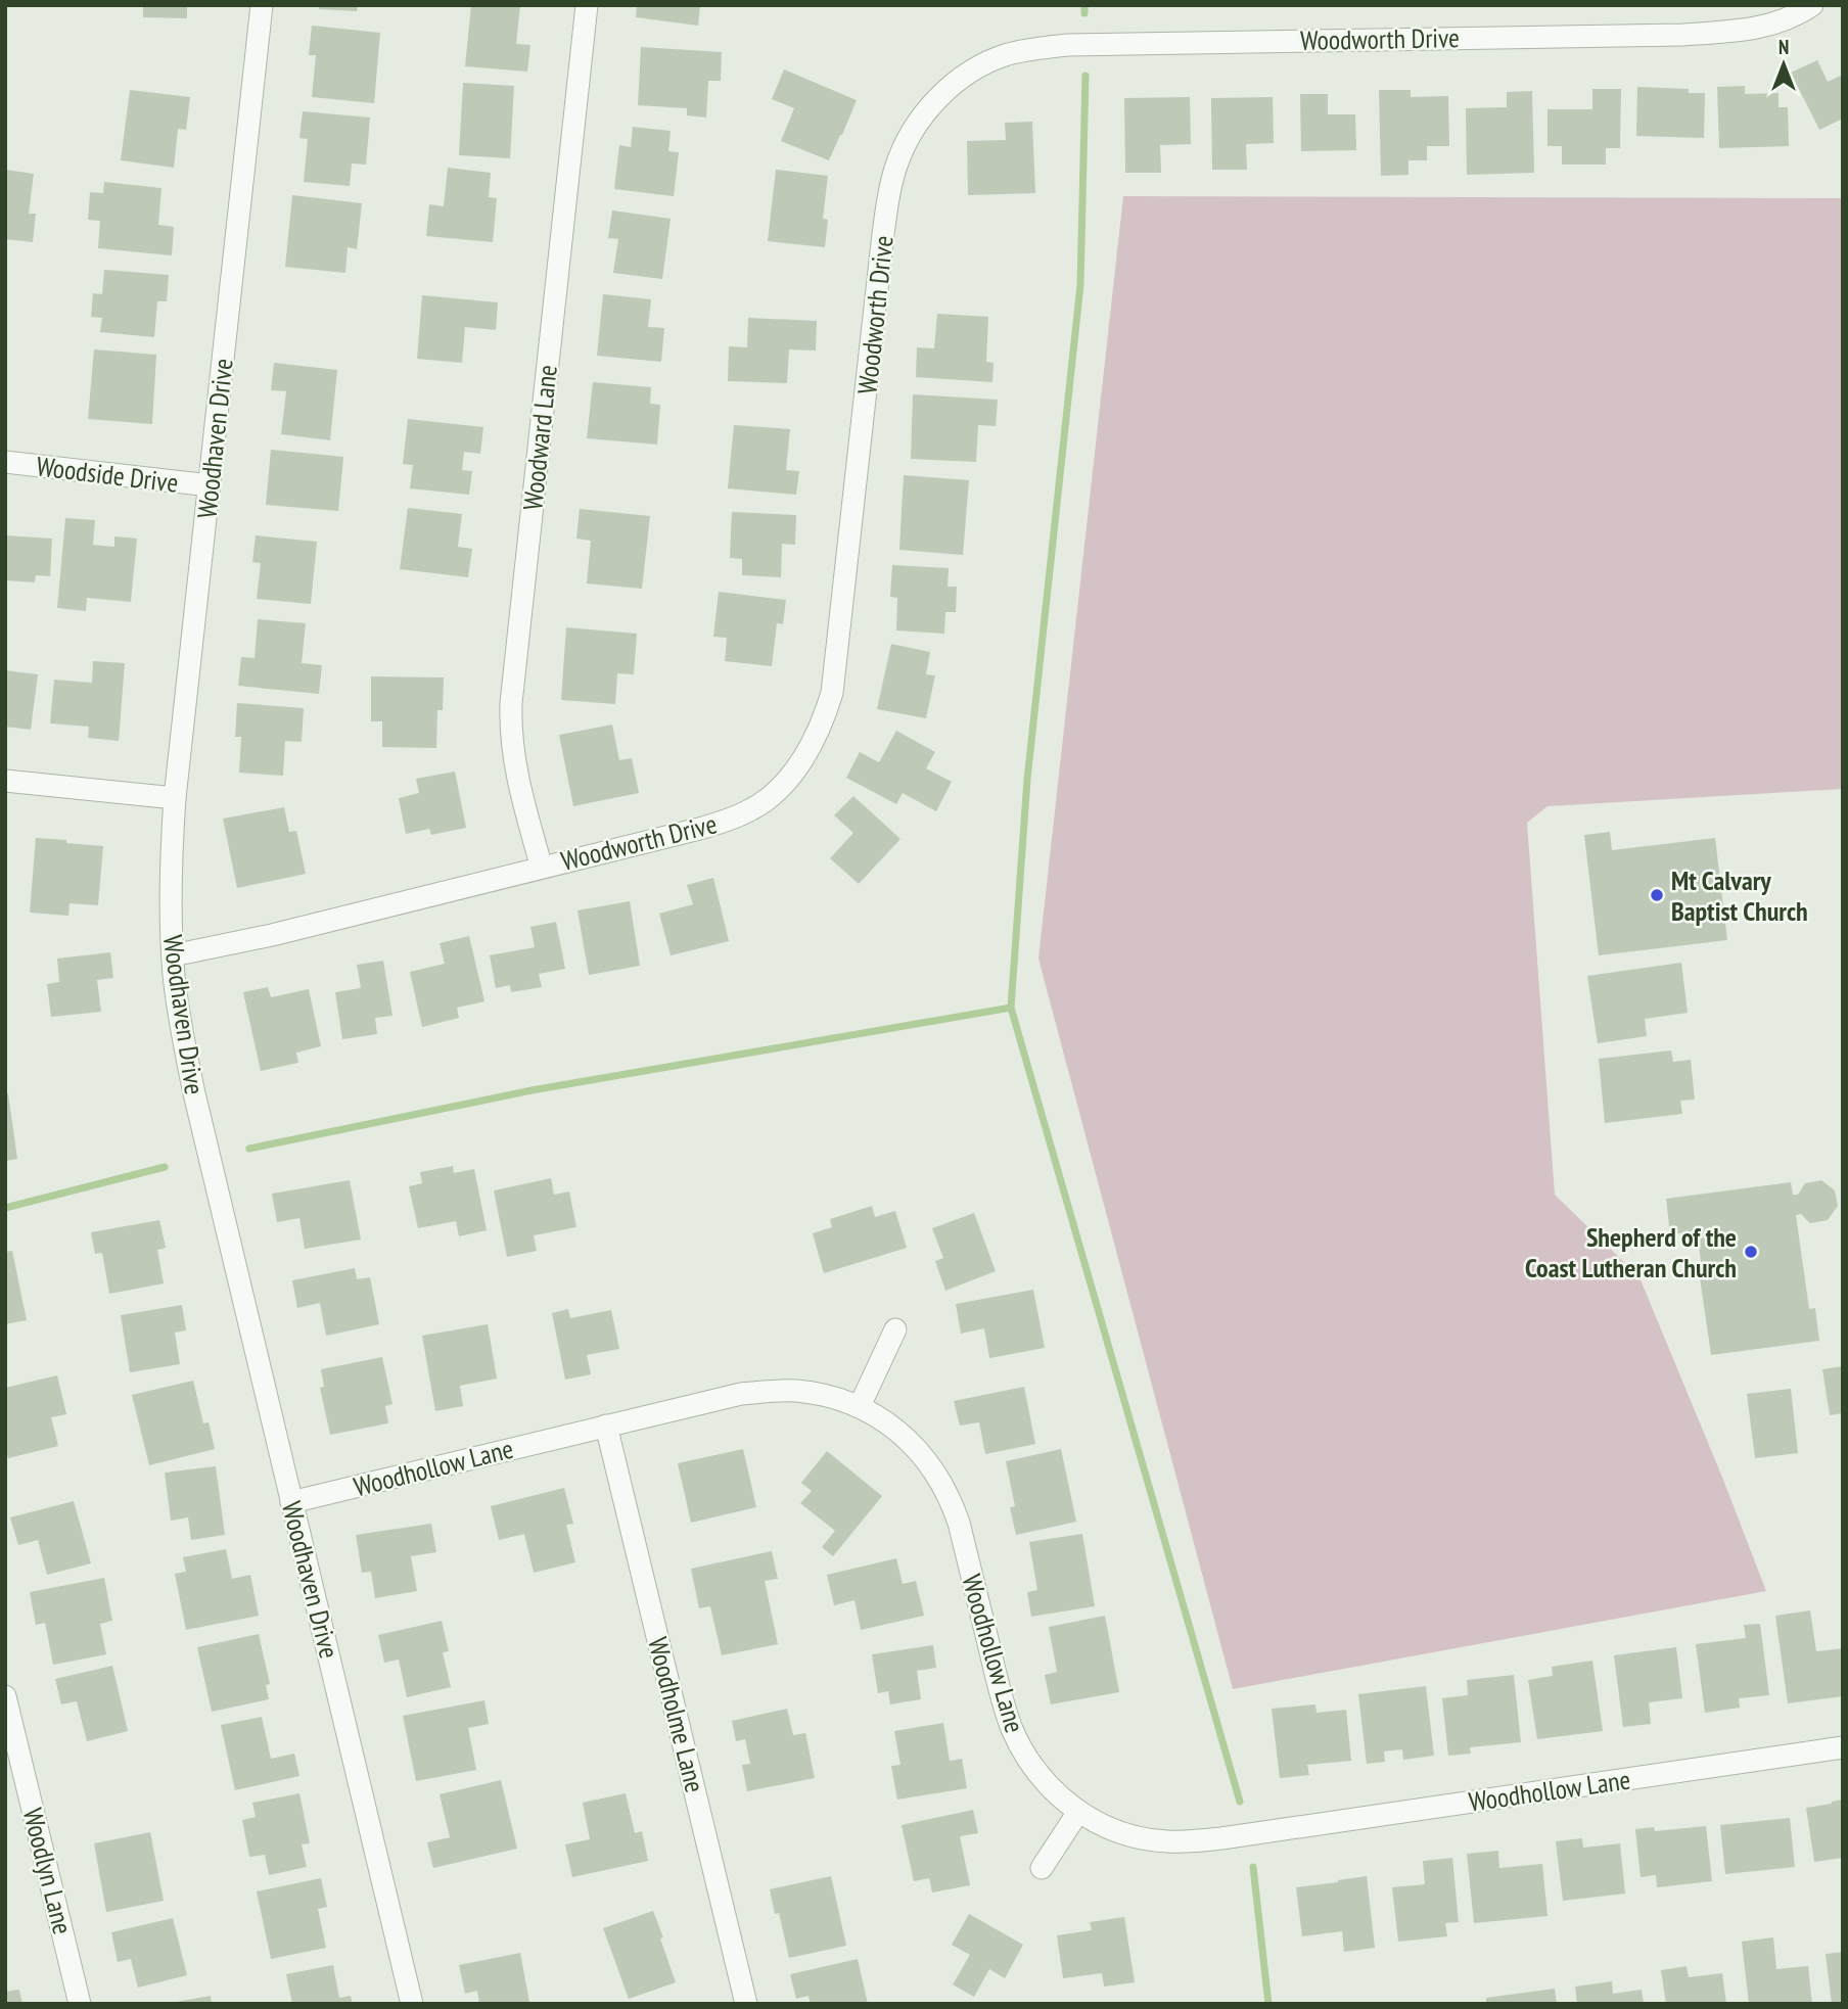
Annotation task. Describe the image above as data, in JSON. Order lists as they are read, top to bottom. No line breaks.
{"streets":{"street":["Woodworth Drive","Woodward Lane","Woodhaven Drive","Woodside Drive","Woodhollow Lane","Woodholme Lane","Woodlyn Lane"]},"crossings":[["Woodworth Drive","Woodward Lane"],["Woodworth Drive","Woodhaven Drive"],["Woodhaven Drive","Woodside Drive"],["Woodhaven Drive","Woodhollow Lane"],["Woodhollow Lane","Woodholme Lane"]],"places":["Mt Calvary Baptist Church","Shepherd of the Coast Lutheran Church"],"north":"top"}
